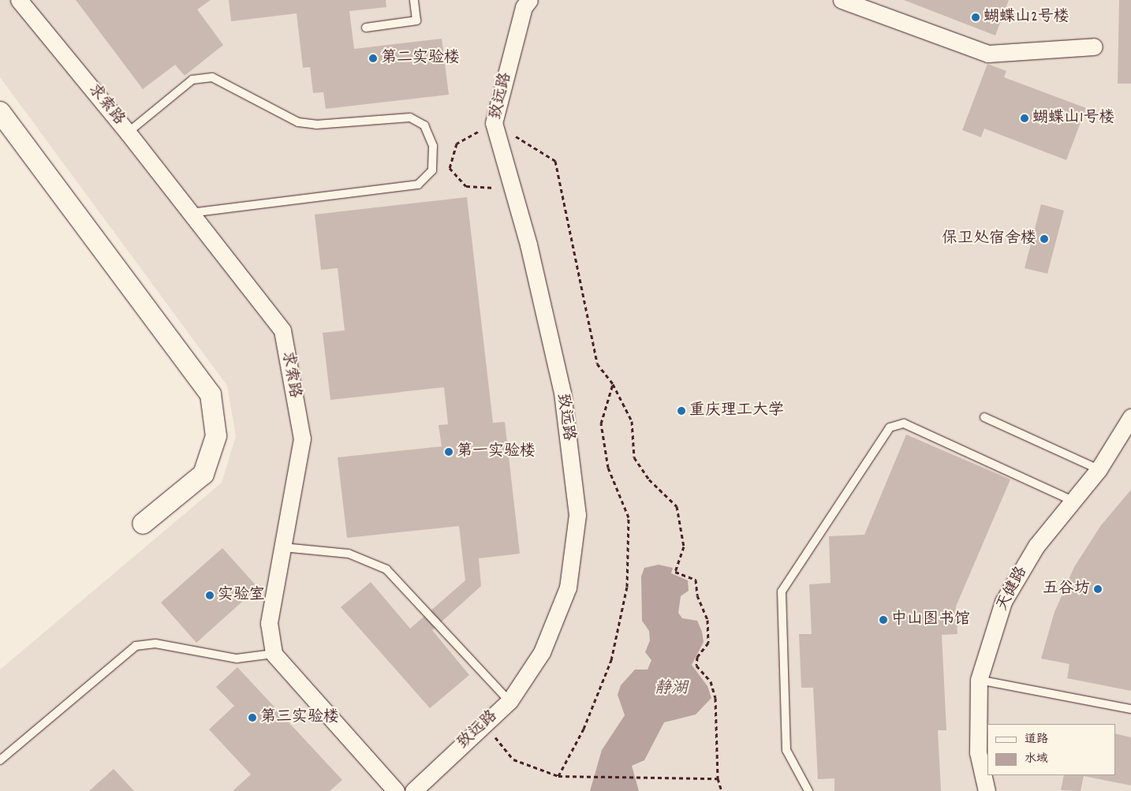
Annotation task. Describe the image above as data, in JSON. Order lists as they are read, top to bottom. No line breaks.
{"streets":{"street":["致远路","求索路","天健路"]},"water":["静湖"],"places":["蝴蝶山2号楼","第二实验楼","蝴蝶山1号楼","保卫处宿舍楼","重庆理工大学","第一实验楼","五谷坊","实验室","中山图书馆","第三实验楼"],"legend":["道路","水域"]}
